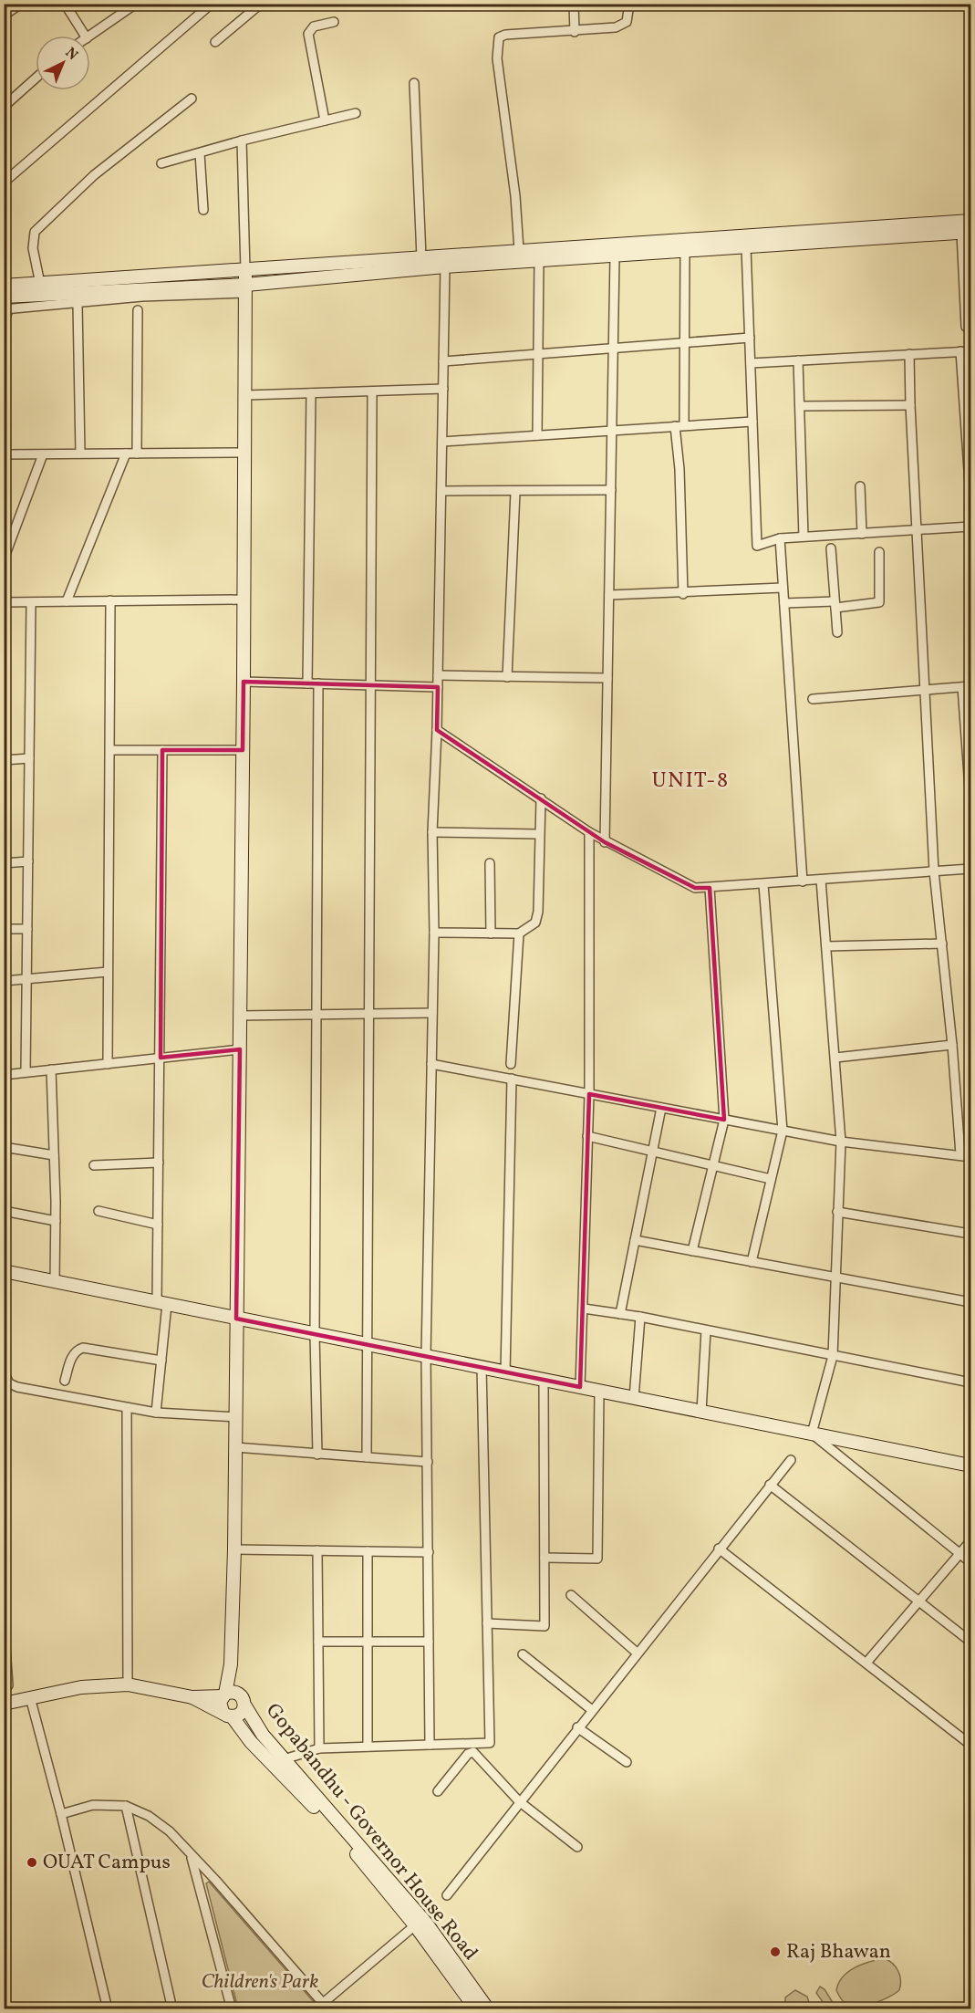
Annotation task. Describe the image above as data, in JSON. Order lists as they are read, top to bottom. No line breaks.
{"streets":{"street":["Gopabandhu - Governor House Road"]},"districts":["UNIT-8"],"parks":["Children's Park"],"places":["OUAT Campus","Raj Bhawan"],"north":"top right"}
